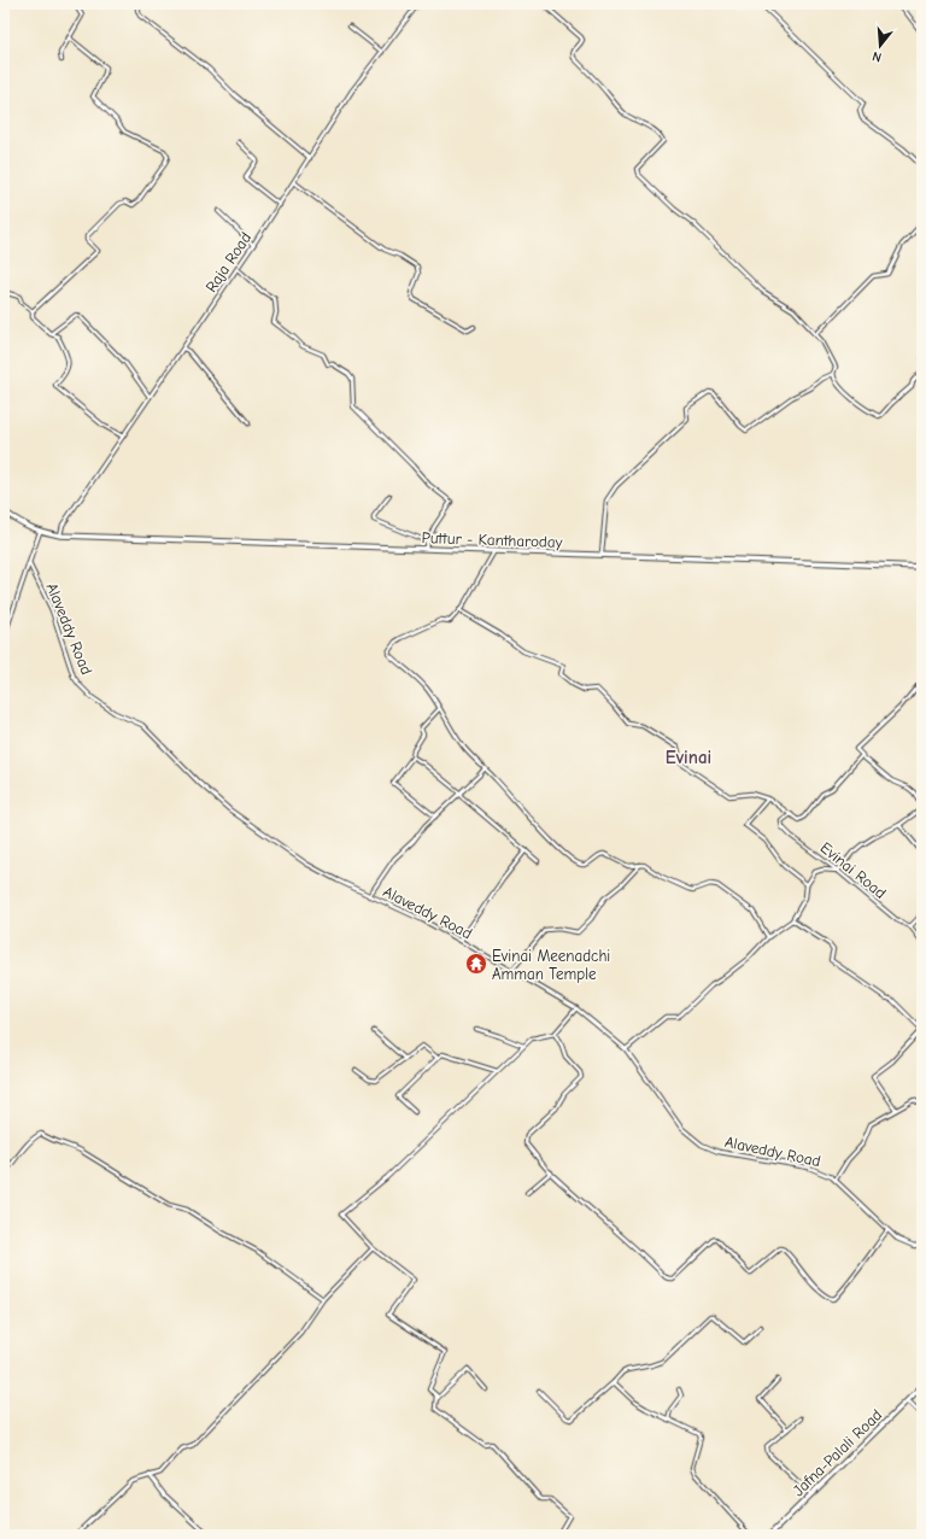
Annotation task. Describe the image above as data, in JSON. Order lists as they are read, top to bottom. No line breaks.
{"streets":{"main road":["Puttur - Kantharoday","Jafna-Palali Road"],"street":["Raja Road","Alaveddy Road","Evinai Road"]},"crossings":[["Raja Road","Puttur - Kantharoday"]],"districts":["Evinai"],"places":{"temple":["Evinai Meenadchi Amman Temple"]},"north":"bottom"}
